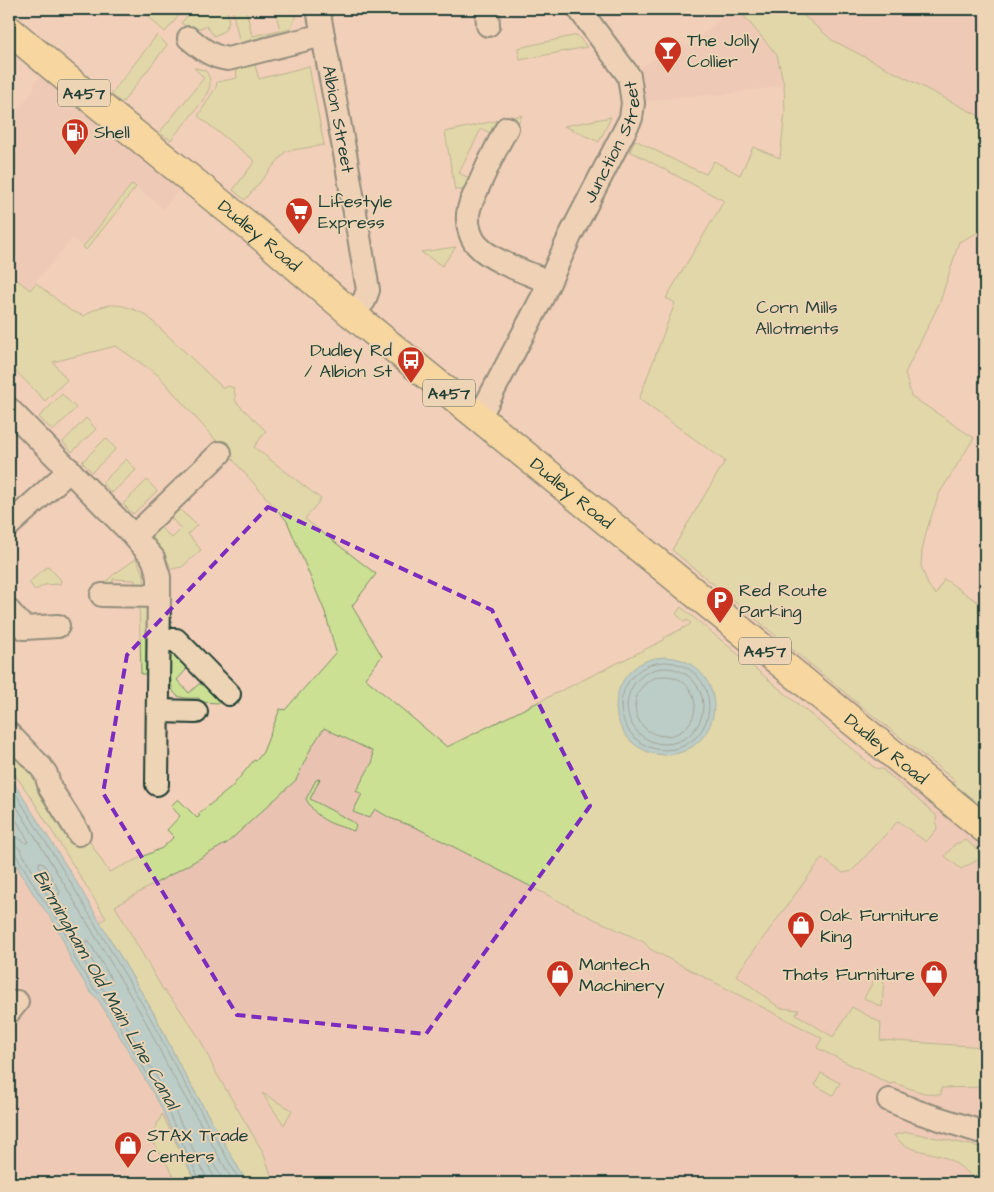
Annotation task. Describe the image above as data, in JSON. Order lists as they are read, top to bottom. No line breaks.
{"streets":{"main road":["A457","Dudley Road"],"street":["Albion Street","Junction Street"]},"crossings":[["Albion Street","Dudley Road"],["Junction Street","Dudley Road"]],"water":["Birmingham Old Main Line Canal"],"parks":["Corn Mills Allotments"],"places":{"bar":["The Jolly Collier"],"fuel station":["Shell"],"supermarket":["Lifestyle Express"],"bus stop":["Dudley Rd / Albion St"],"parking":["Red Route Parking"],"shop":["Oak Furniture King","Mantech Machinery","Thats Furniture","STAX Trade Centers"]}}
